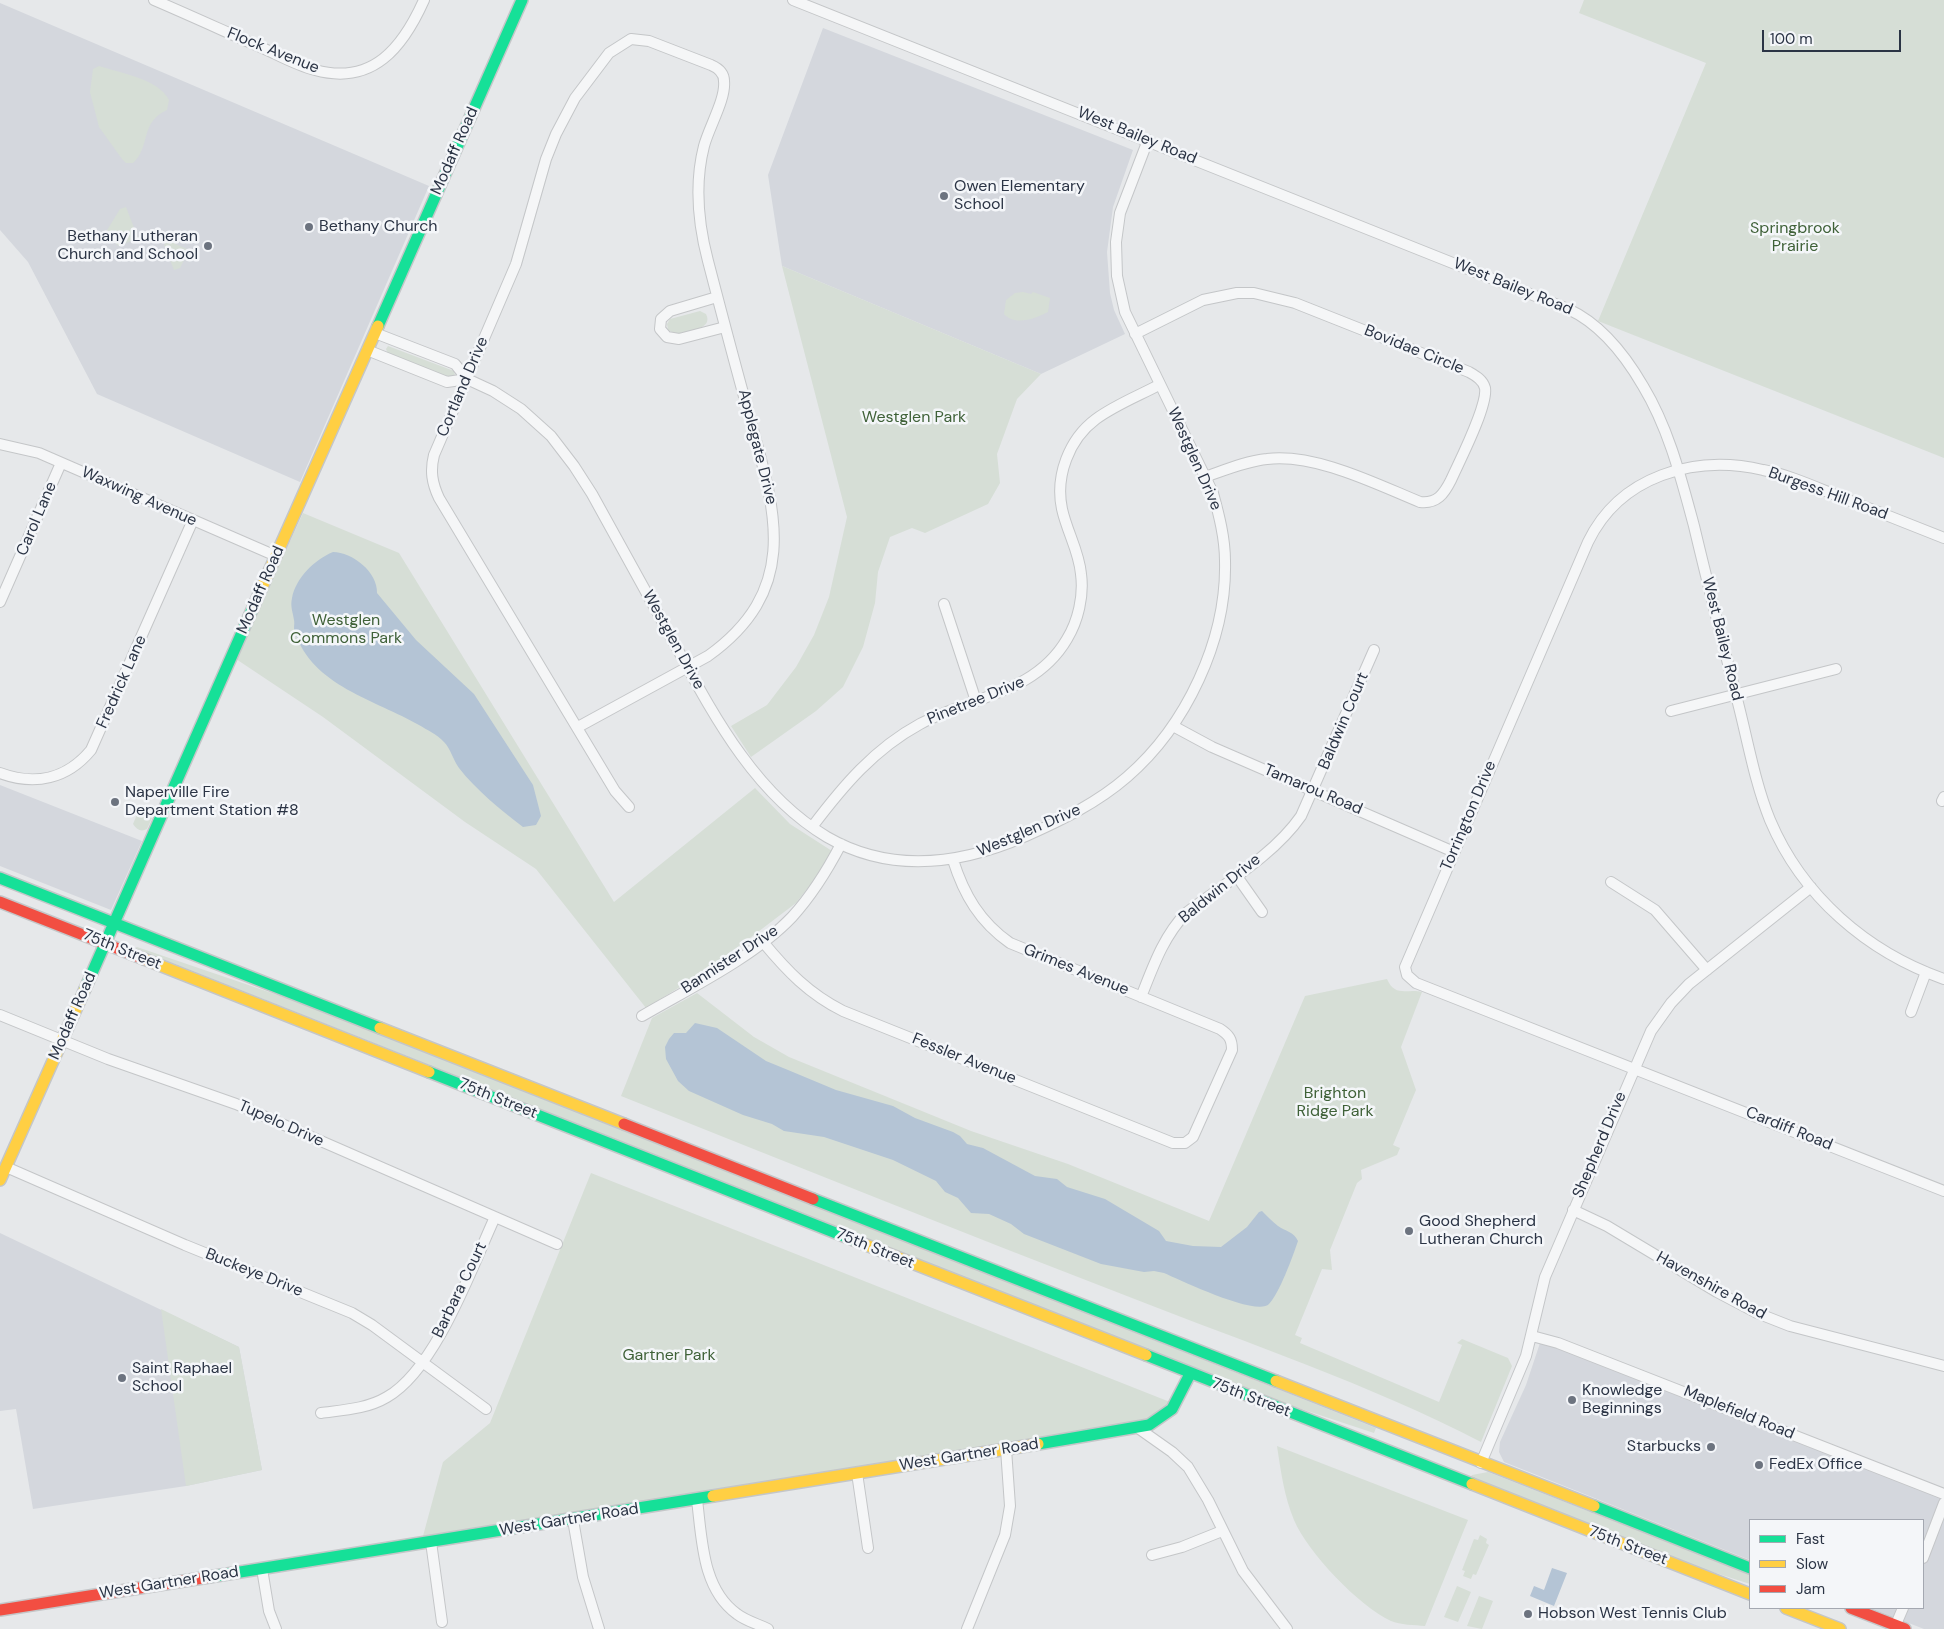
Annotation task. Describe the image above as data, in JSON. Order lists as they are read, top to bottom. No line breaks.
{"streets":{"main road":["Modaff Road","75th Street","West Gartner Road"],"street":["Flock Avenue","West Bailey Road","Bovidae Circle","Cortland Drive","Applegate Drive","Westglen Drive","Burgess Hill Road","Waxwing Avenue","Carol Lane","Fredrick Lane","Pinetree Drive","Baldwin Court","Tamarou Road","Torrington Drive","Baldwin Drive","Bannister Drive","Grimes Avenue","Fessler Avenue","Tupelo Drive","Cardiff Road","Shepherd Drive","Buckeye Drive","Havenshire Road","Barbara Court","Maplefield Road"]},"crossings":[["West Bailey Road","Westglen Drive"],["West Bailey Road","Burgess Hill Road"],["West Bailey Road","Torrington Drive"],["West Bailey Road","Shepherd Drive"],["Modaff Road","Westglen Drive"],["Modaff Road","Waxwing Avenue"],["Modaff Road","75th Street"],["Modaff Road","Tupelo Drive"],["Modaff Road","Buckeye Drive"],["Bovidae Circle","Westglen Drive"],["Cortland Drive","Applegate Drive"],["Cortland Drive","Westglen Drive"],["Applegate Drive","Westglen Drive"],["Westglen Drive","Pinetree Drive"],["Westglen Drive","Tamarou Road"],["Westglen Drive","Bannister Drive"],["Westglen Drive","Grimes Avenue"],["Burgess Hill Road","Torrington Drive"],["Waxwing Avenue","Carol Lane"],["Waxwing Avenue","Fredrick Lane"],["Baldwin Court","Tamarou Road"],["Baldwin Court","Baldwin Drive"],["Tamarou Road","Torrington Drive"],["Tamarou Road","Baldwin Drive"],["Torrington Drive","Cardiff Road"],["Torrington Drive","Shepherd Drive"],["Baldwin Drive","Grimes Avenue"],["75th Street","Shepherd Drive"],["75th Street","West Gartner Road"],["Bannister Drive","Fessler Avenue"],["Grimes Avenue","Fessler Avenue"],["Tupelo Drive","Barbara Court"],["Cardiff Road","Shepherd Drive"],["Shepherd Drive","Havenshire Road"],["Shepherd Drive","Maplefield Road"],["Buckeye Drive","Barbara Court"]],"parks":["Springbrook Prairie","Westglen Park","Westglen Commons Park","Brighton Ridge Park","Gartner Park"],"places":["Owen Elementary School","Bethany Church","Bethany Lutheran Church and School","Naperville Fire Department Station #8","Good Shepherd Lutheran Church","Saint Raphael School","Knowledge Beginnings","Starbucks","FedEx Office","Hobson West Tennis Club"],"legend":["Fast","Slow","Jam"],"scale_bar":"100 m"}
